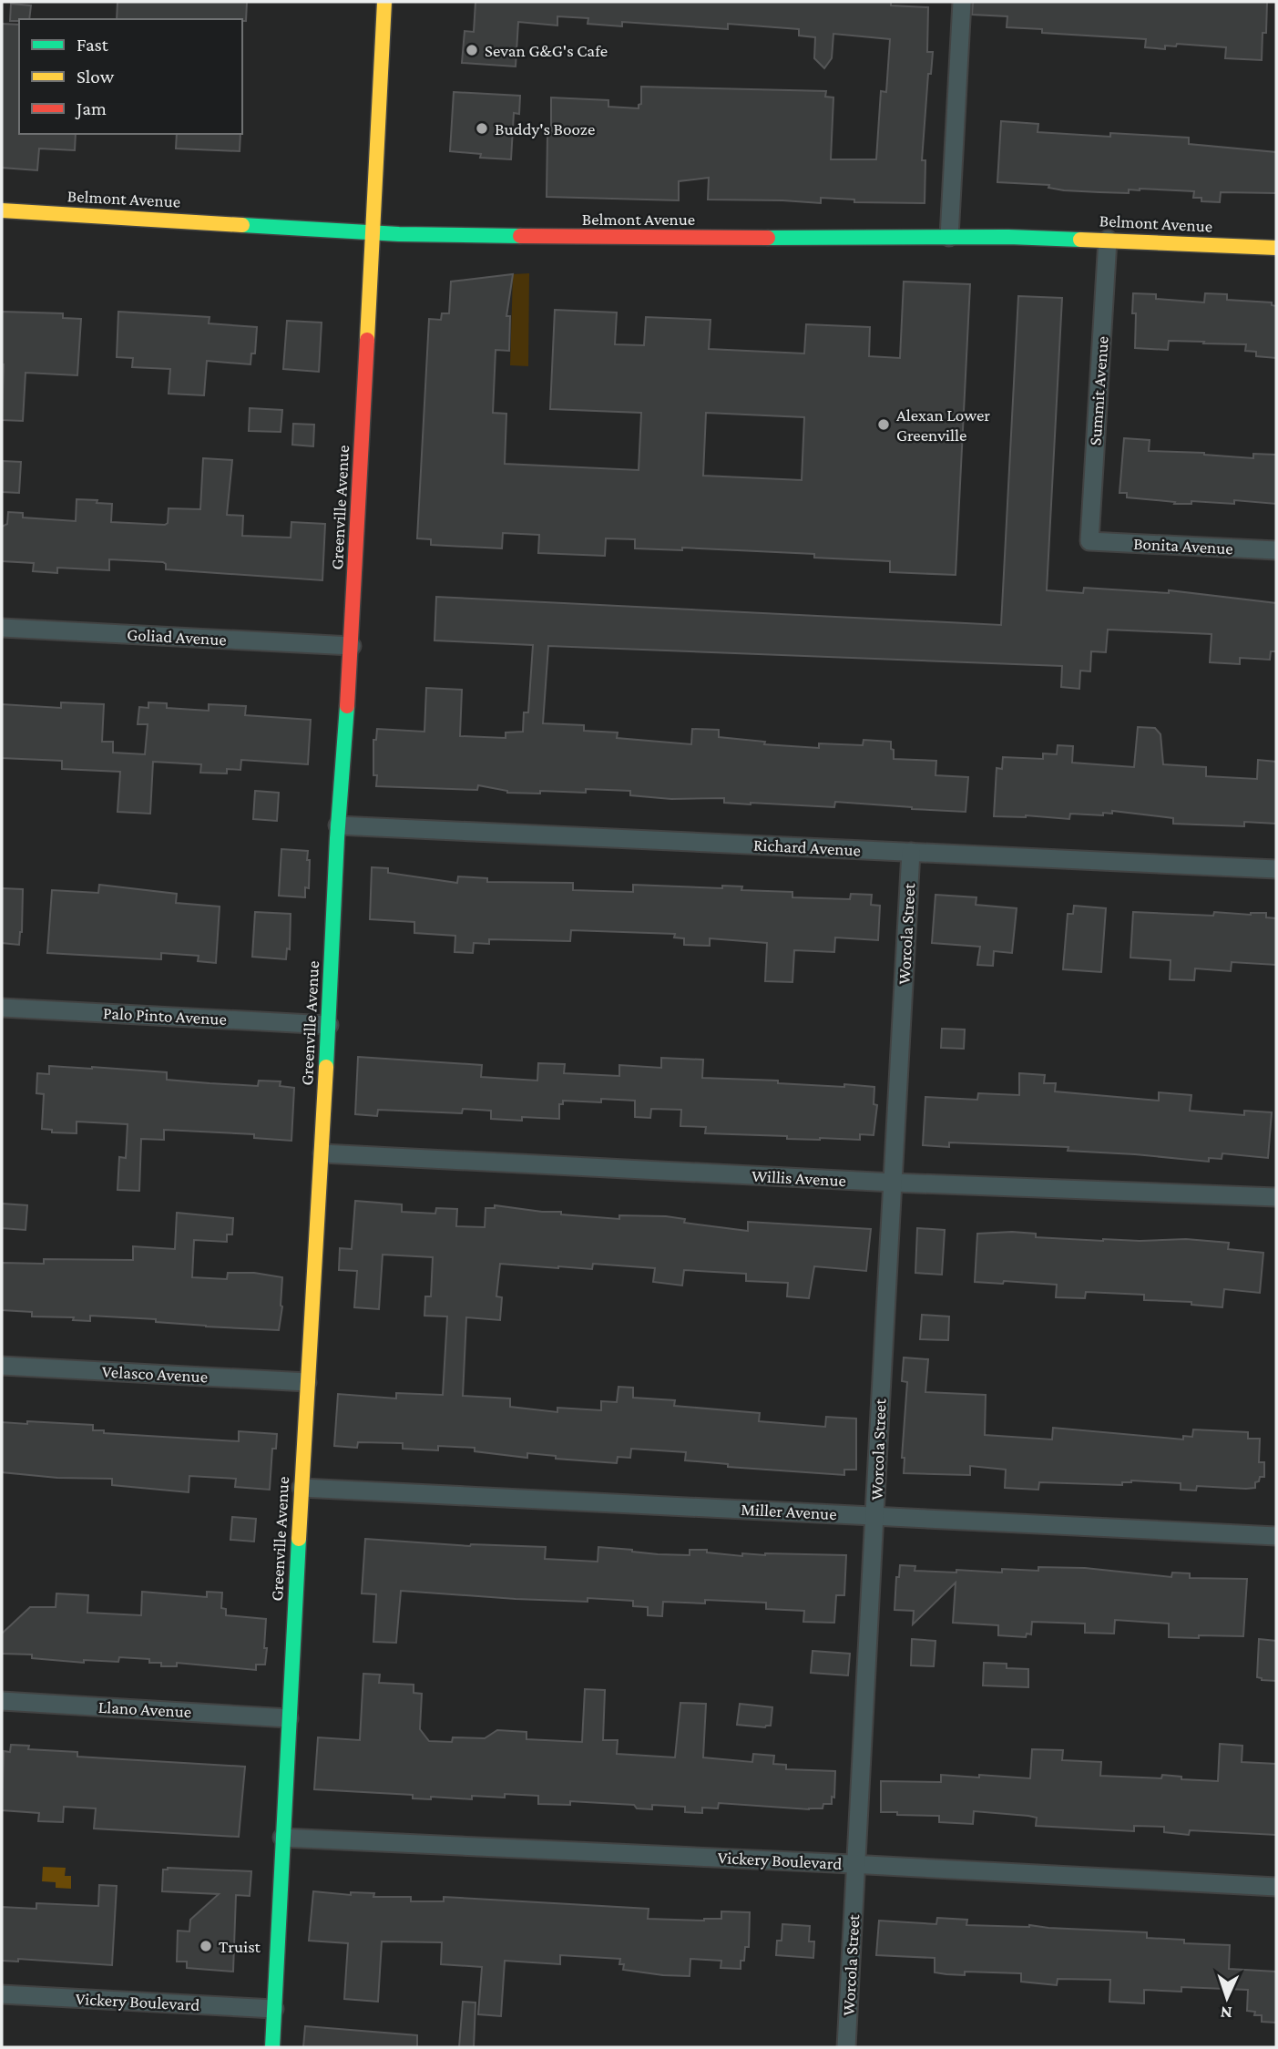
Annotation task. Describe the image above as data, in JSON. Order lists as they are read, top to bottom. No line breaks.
{"streets":{"main road":["Belmont Avenue","Greenville Avenue"],"street":["Summit Avenue","Bonita Avenue","Goliad Avenue","Richard Avenue","Worcola Street","Palo Pinto Avenue","Willis Avenue","Velasco Avenue","Miller Avenue","Llano Avenue","Vickery Boulevard"]},"crossings":[["Belmont Avenue","Summit Avenue"],["Belmont Avenue","Greenville Avenue"],["Summit Avenue","Bonita Avenue"],["Greenville Avenue","Goliad Avenue"],["Greenville Avenue","Richard Avenue"],["Greenville Avenue","Palo Pinto Avenue"],["Greenville Avenue","Willis Avenue"],["Greenville Avenue","Velasco Avenue"],["Greenville Avenue","Miller Avenue"],["Greenville Avenue","Llano Avenue"],["Greenville Avenue","Vickery Boulevard"],["Richard Avenue","Worcola Street"],["Worcola Street","Willis Avenue"],["Worcola Street","Miller Avenue"],["Worcola Street","Vickery Boulevard"]],"places":["Sevan G&G's Cafe","Buddy's Booze","Alexan Lower Greenville","Truist"],"legend":["Fast","Slow","Jam"],"north":"bottom"}
